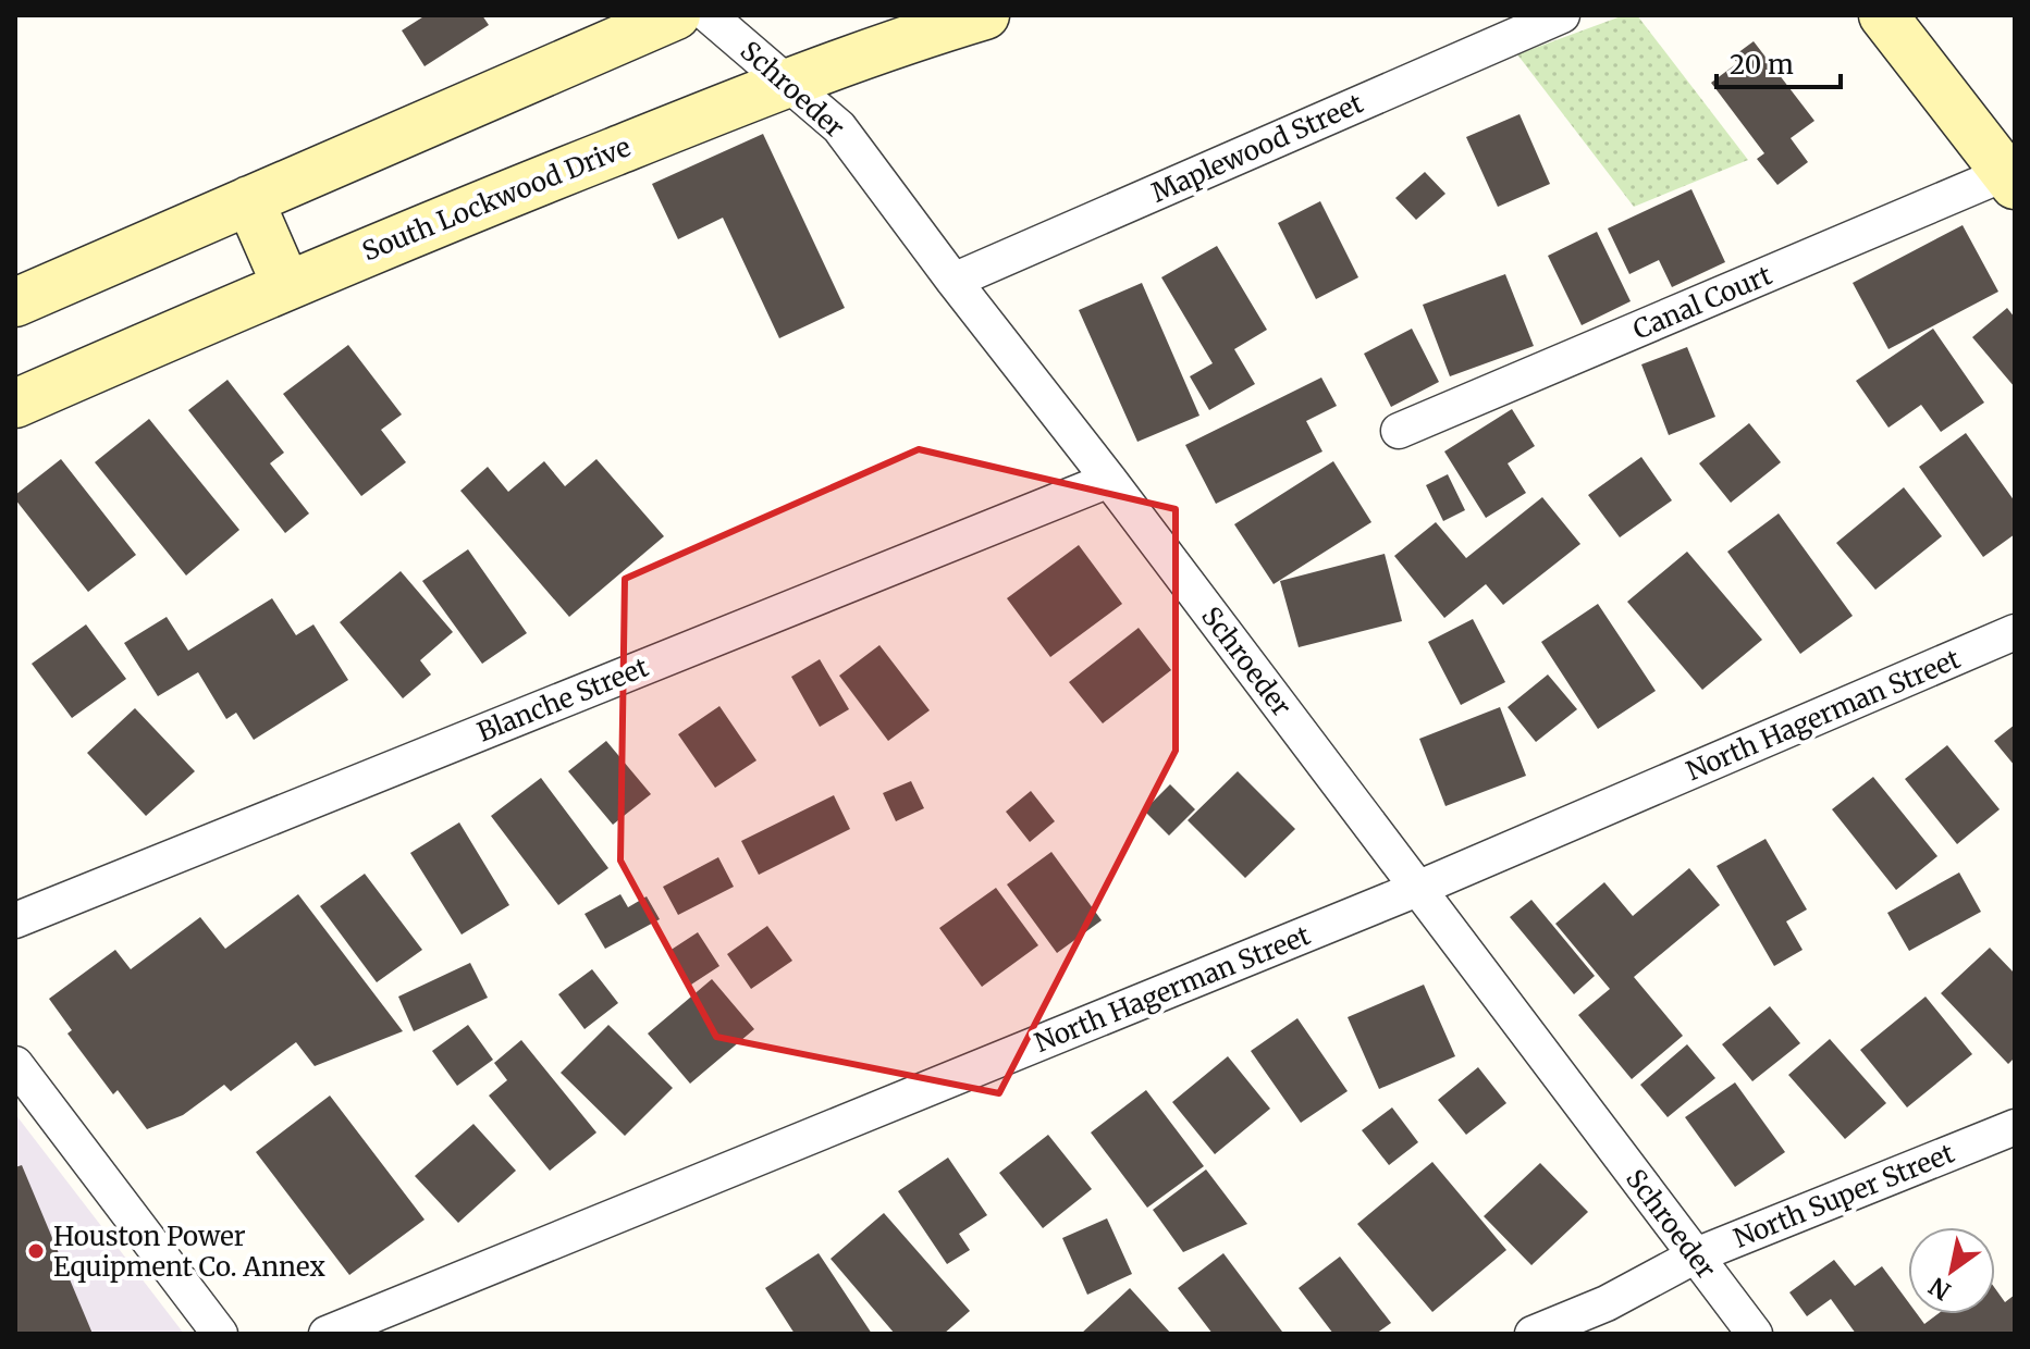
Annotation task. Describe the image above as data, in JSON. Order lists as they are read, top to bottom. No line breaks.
{"streets":{"main road":["South Lockwood Drive"],"street":["Schroeder","Maplewood Street","Canal Court","Blanche Street","North Hagerman Street","North Super Street"]},"crossings":[["Schroeder","Maplewood Street"],["Schroeder","South Lockwood Drive"],["Schroeder","Blanche Street"],["Schroeder","North Hagerman Street"],["Schroeder","North Super Street"]],"places":["Houston Power Equipment Co. Annex"],"scale_bar":"20 m","north":"bottom left"}
